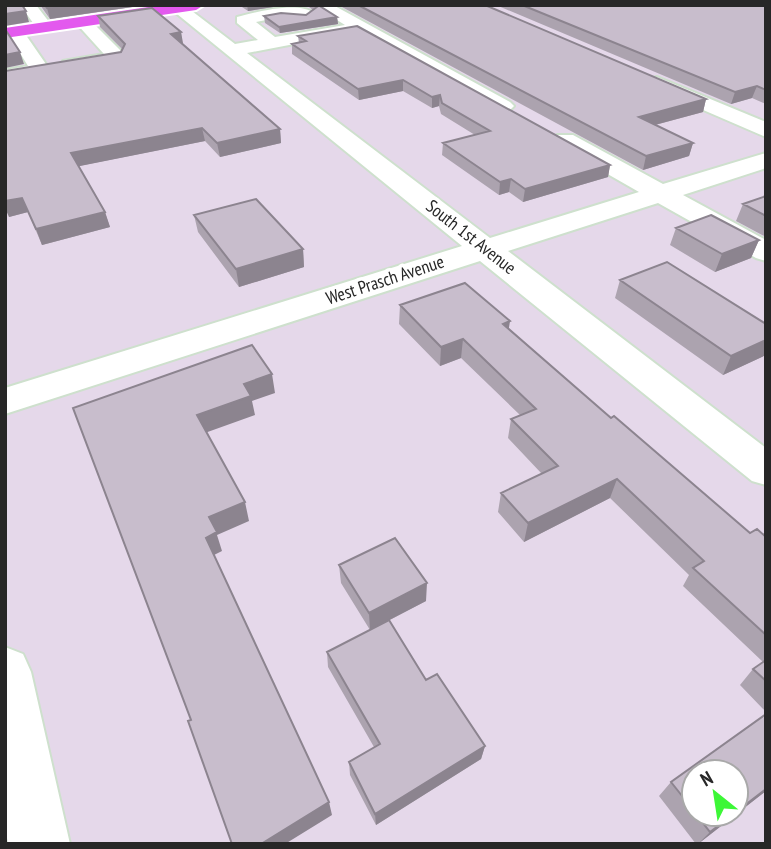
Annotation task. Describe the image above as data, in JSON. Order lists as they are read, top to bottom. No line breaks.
{"streets":{"street":["South 1st Avenue","West Prasch Avenue"]},"crossings":[["South 1st Avenue","West Prasch Avenue"]],"north":"top left"}
